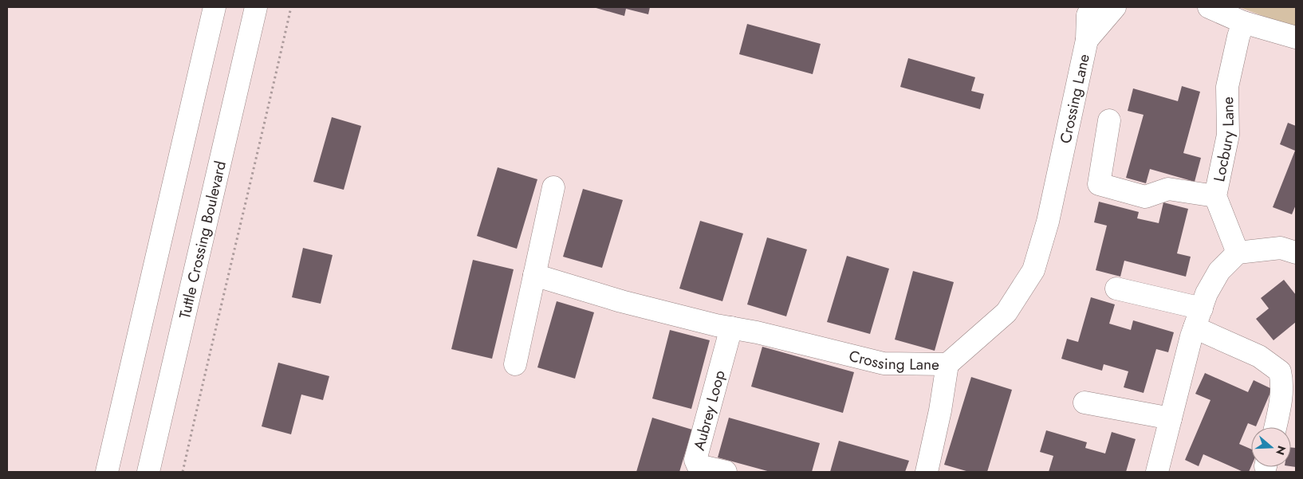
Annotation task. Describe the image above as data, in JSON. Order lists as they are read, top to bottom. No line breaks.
{"streets":{"street":["Crossing Lane","Locbury Lane","Tuttle Crossing Boulevard","Aubrey Loop"]},"crossings":[["Crossing Lane","Aubrey Loop"]],"north":"right"}
